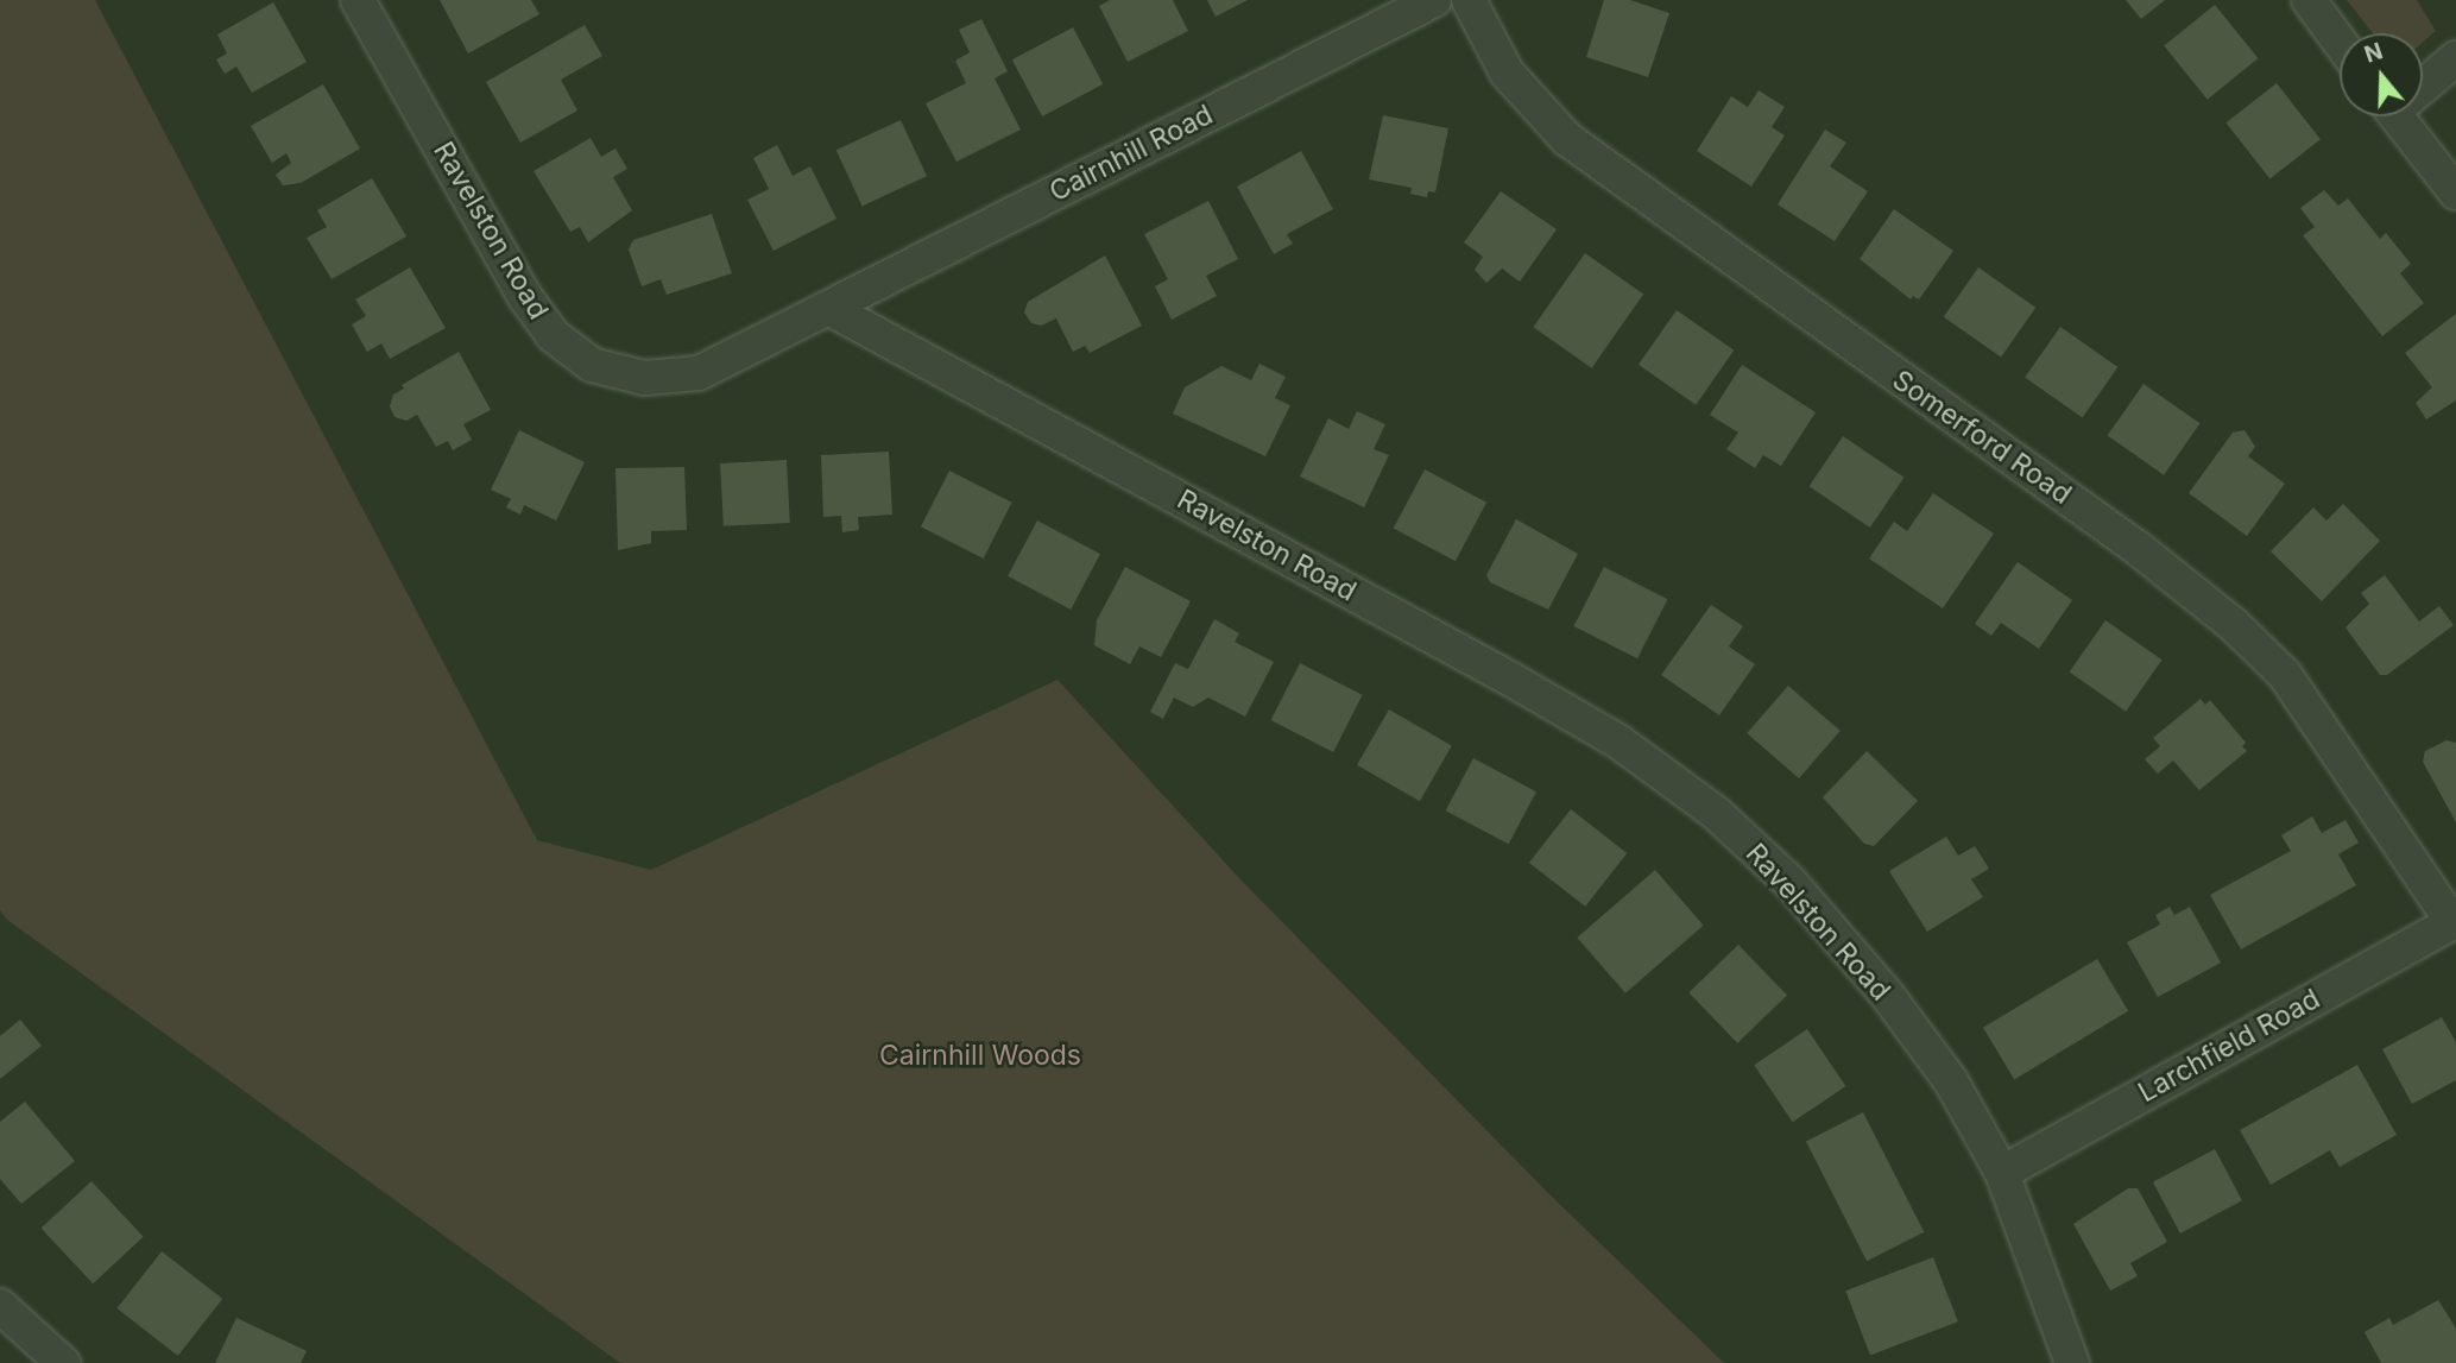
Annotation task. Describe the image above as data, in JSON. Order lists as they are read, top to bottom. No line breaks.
{"streets":{"street":["Cairnhill Road","Ravelston Road","Somerford Road","Larchfield Road"]},"crossings":[["Cairnhill Road","Ravelston Road"],["Ravelston Road","Larchfield Road"],["Somerford Road","Larchfield Road"]],"parks":["Cairnhill Woods"],"north":"top"}
